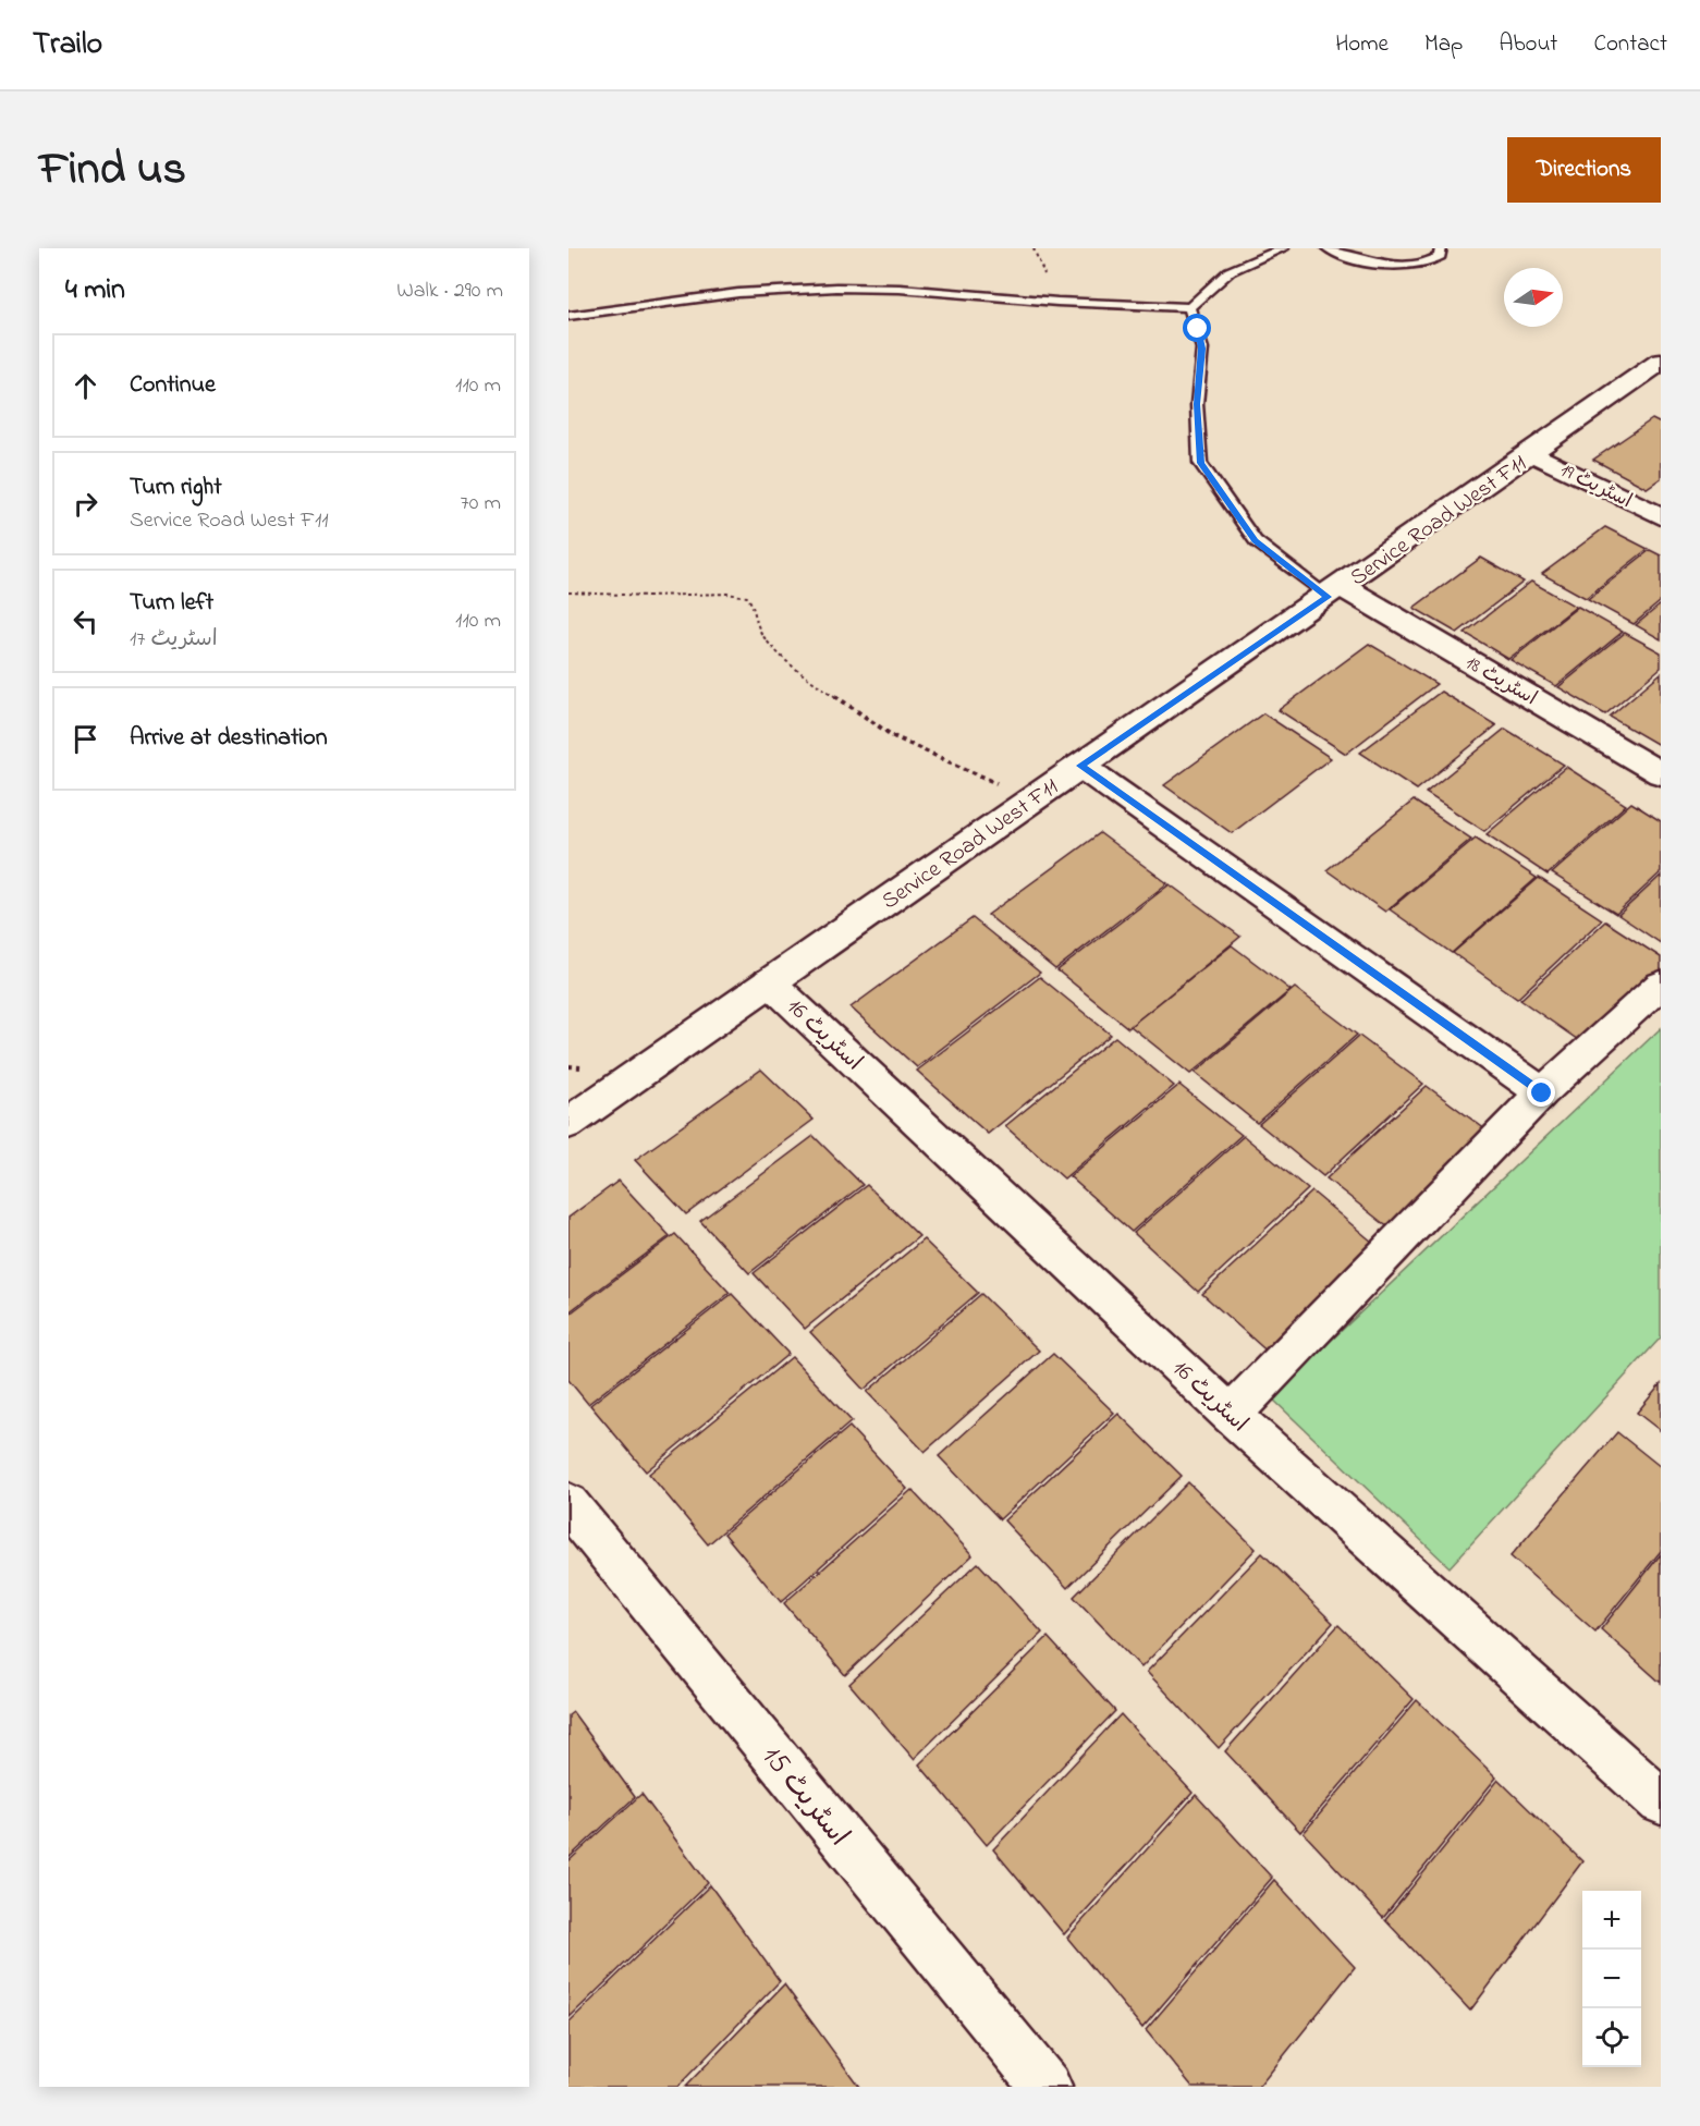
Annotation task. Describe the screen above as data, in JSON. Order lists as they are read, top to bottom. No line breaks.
{"streets":{"street":["اسٹریٹ 19","Service Road West F11","اسٹریٹ 18","اسٹریٹ 16","اسٹریٹ 15"]},"crossings":[["اسٹریٹ 19","Service Road West F11"],["Service Road West F11","اسٹریٹ 18"],["Service Road West F11","اسٹریٹ 16"]],"north":"right","page":{"header":"Trailo","nav":["Home","Map","About","Contact"],"title":"Find us","buttons":"Directions","heading":["4 min","Walk · 290 m"],"list":[["Continue","110 m"],["Turn right","Service Road West F11","70 m"],["Turn left","اسٹریٹ 17","110 m"],"Arrive at destination"],"map_buttons":["+","−"]}}
